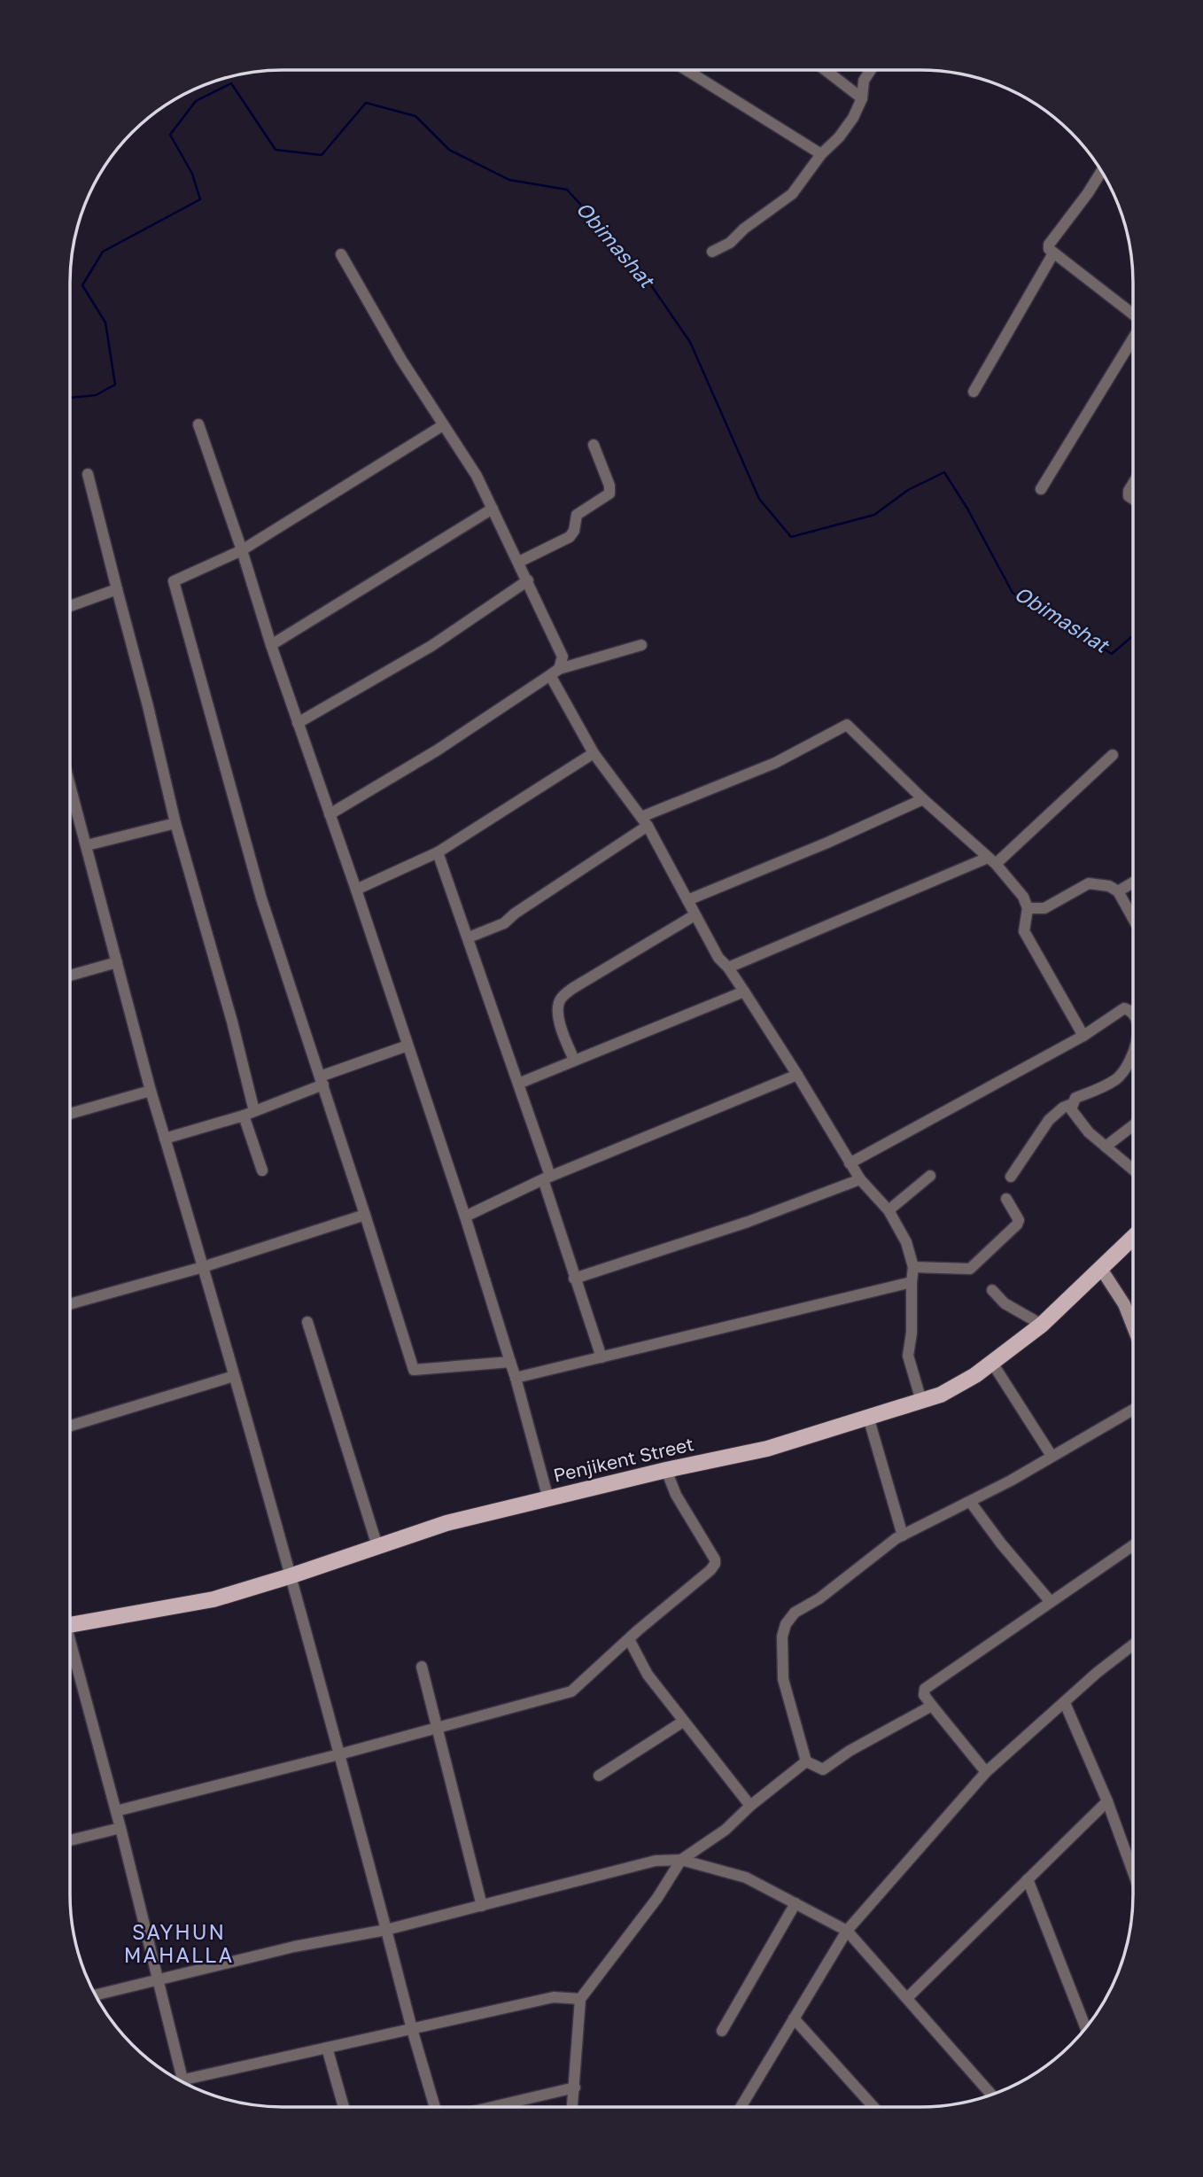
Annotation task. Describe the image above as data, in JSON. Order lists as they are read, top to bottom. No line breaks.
{"streets":{"main road":["Penjikent Street"]},"districts":["SAYHUN MAHALLA"],"water":["Obimashat"]}
